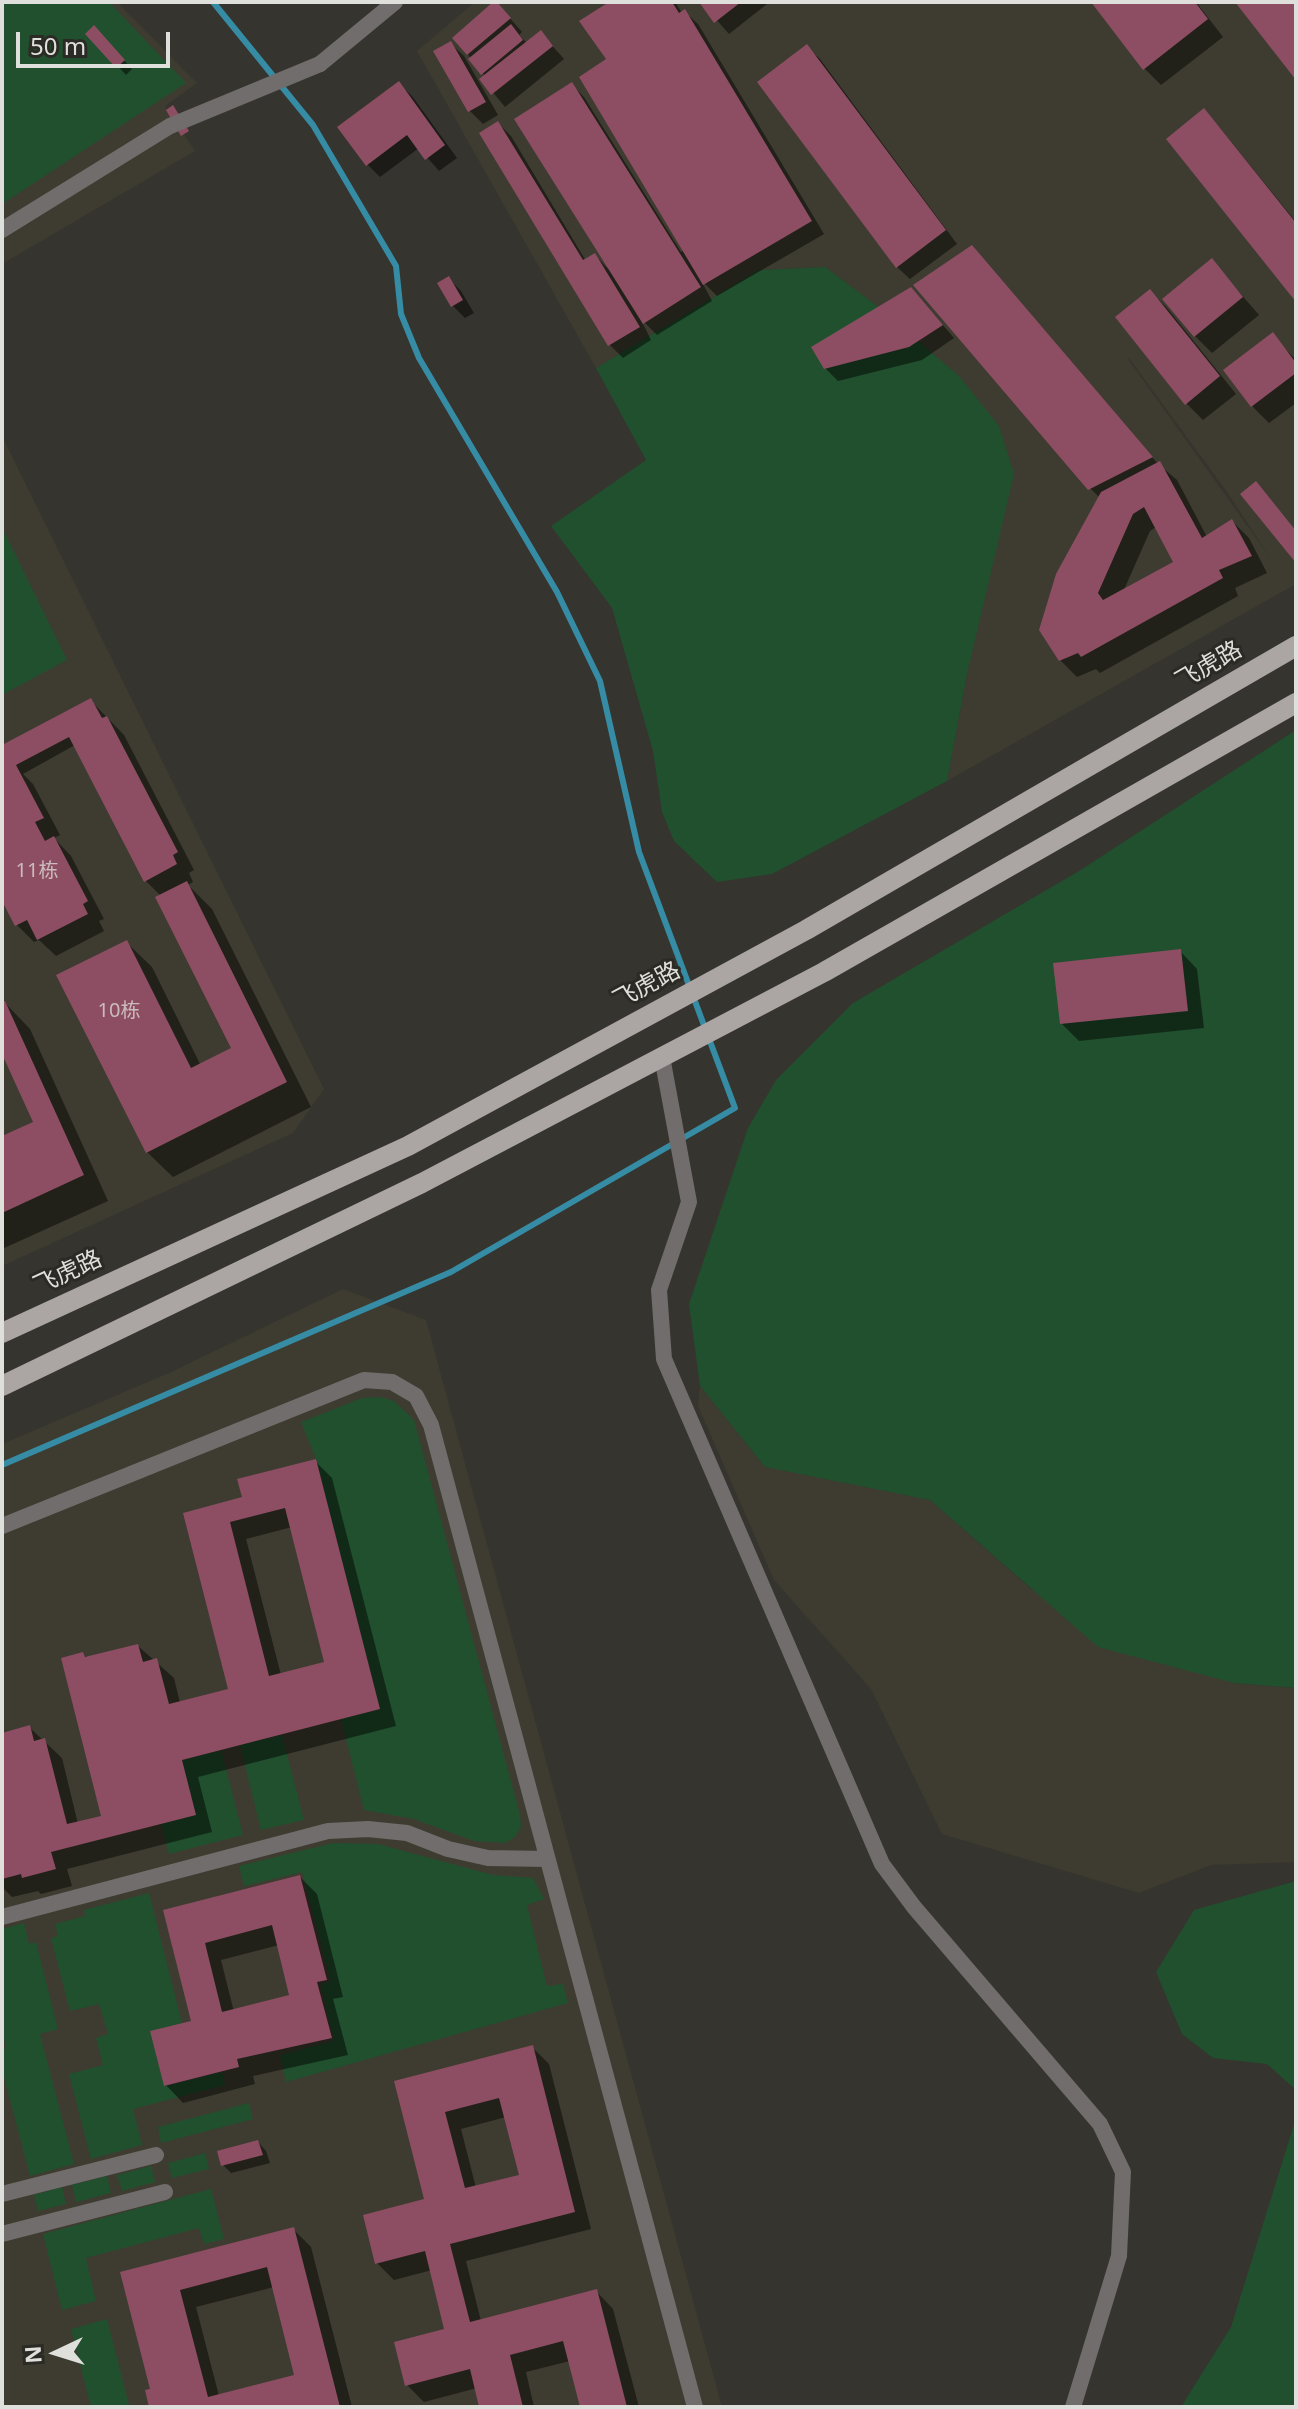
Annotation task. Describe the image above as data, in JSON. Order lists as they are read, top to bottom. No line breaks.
{"streets":{"main road":["飞虎路"]},"house_numbers":["11栋","10栋"],"scale_bar":"50 m","north":"left"}
